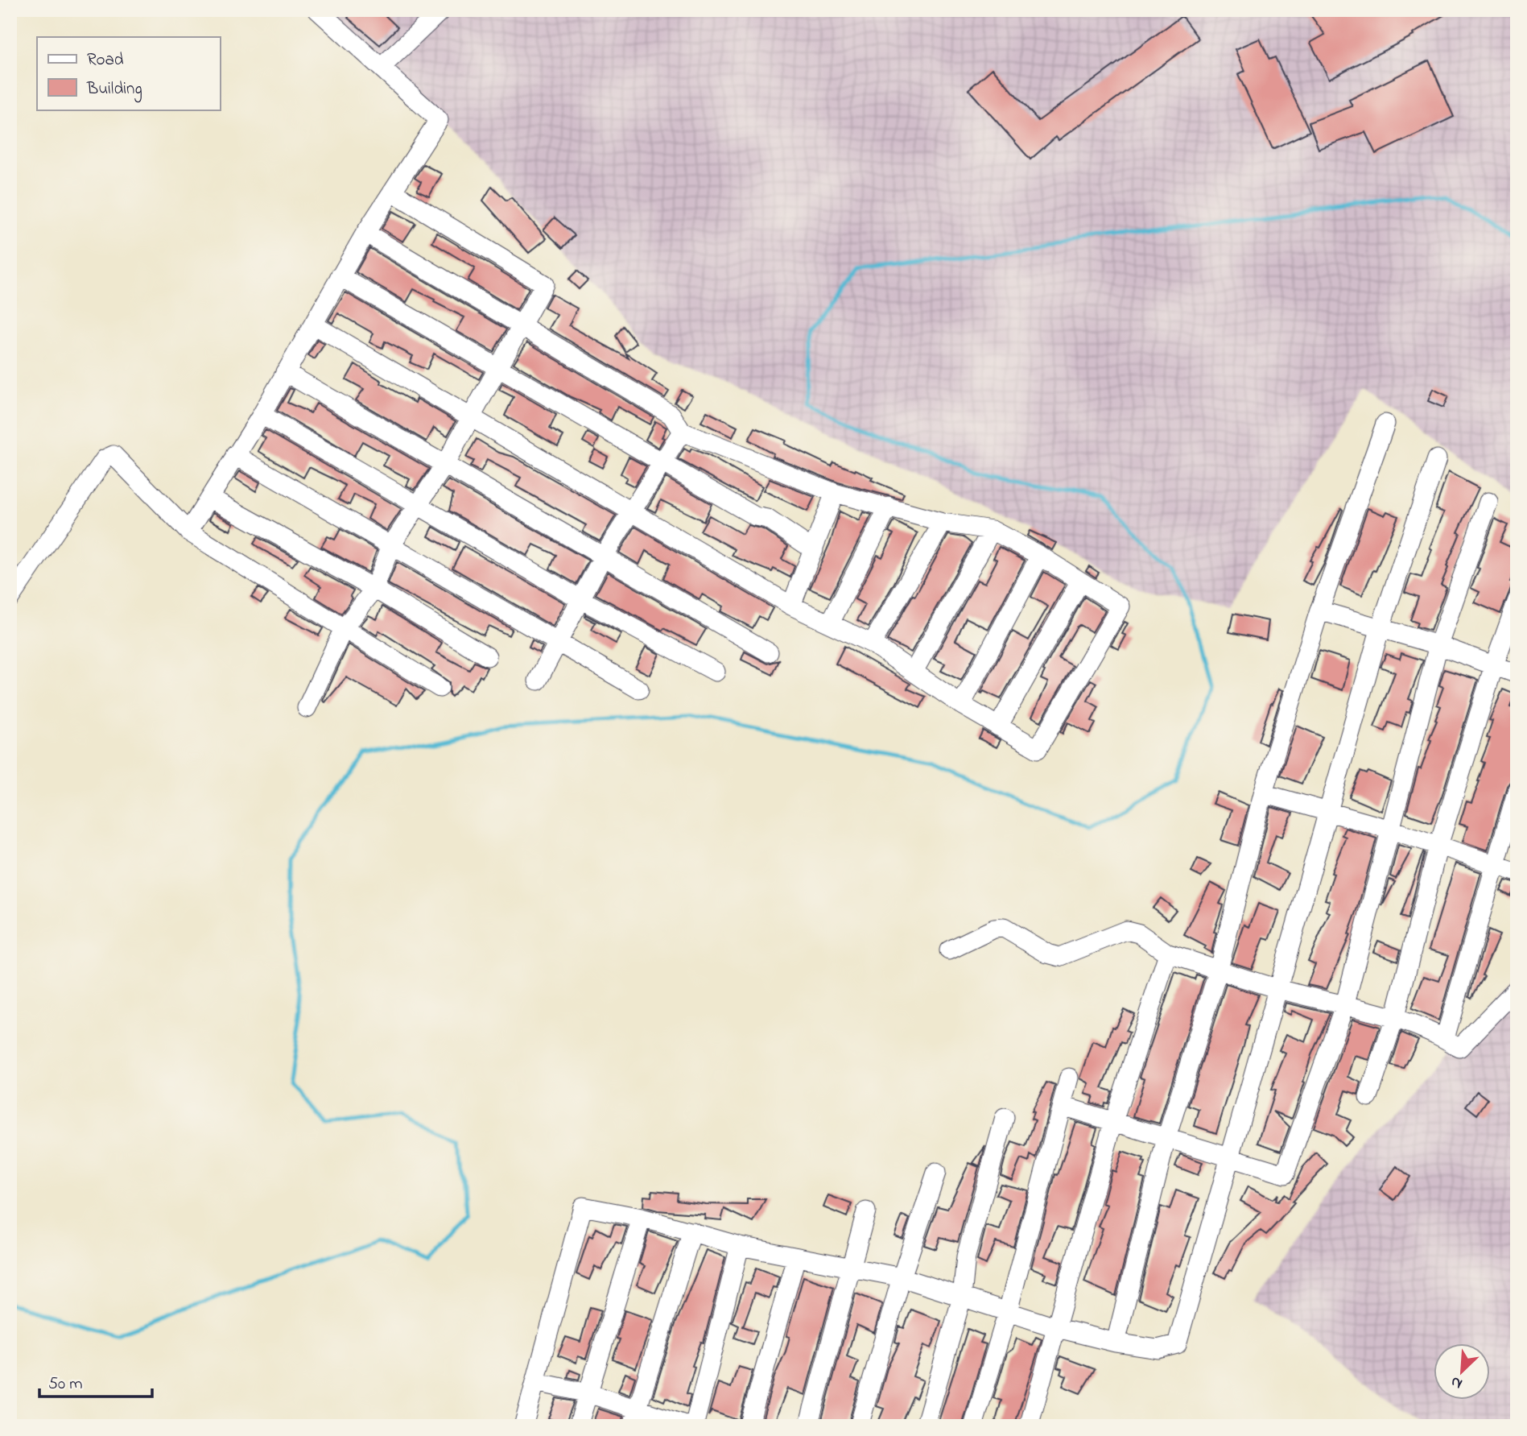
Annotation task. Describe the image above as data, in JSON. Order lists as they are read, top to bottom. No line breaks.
{"legend":["Road","Building"],"scale_bar":"50 m","north":"bottom left"}
